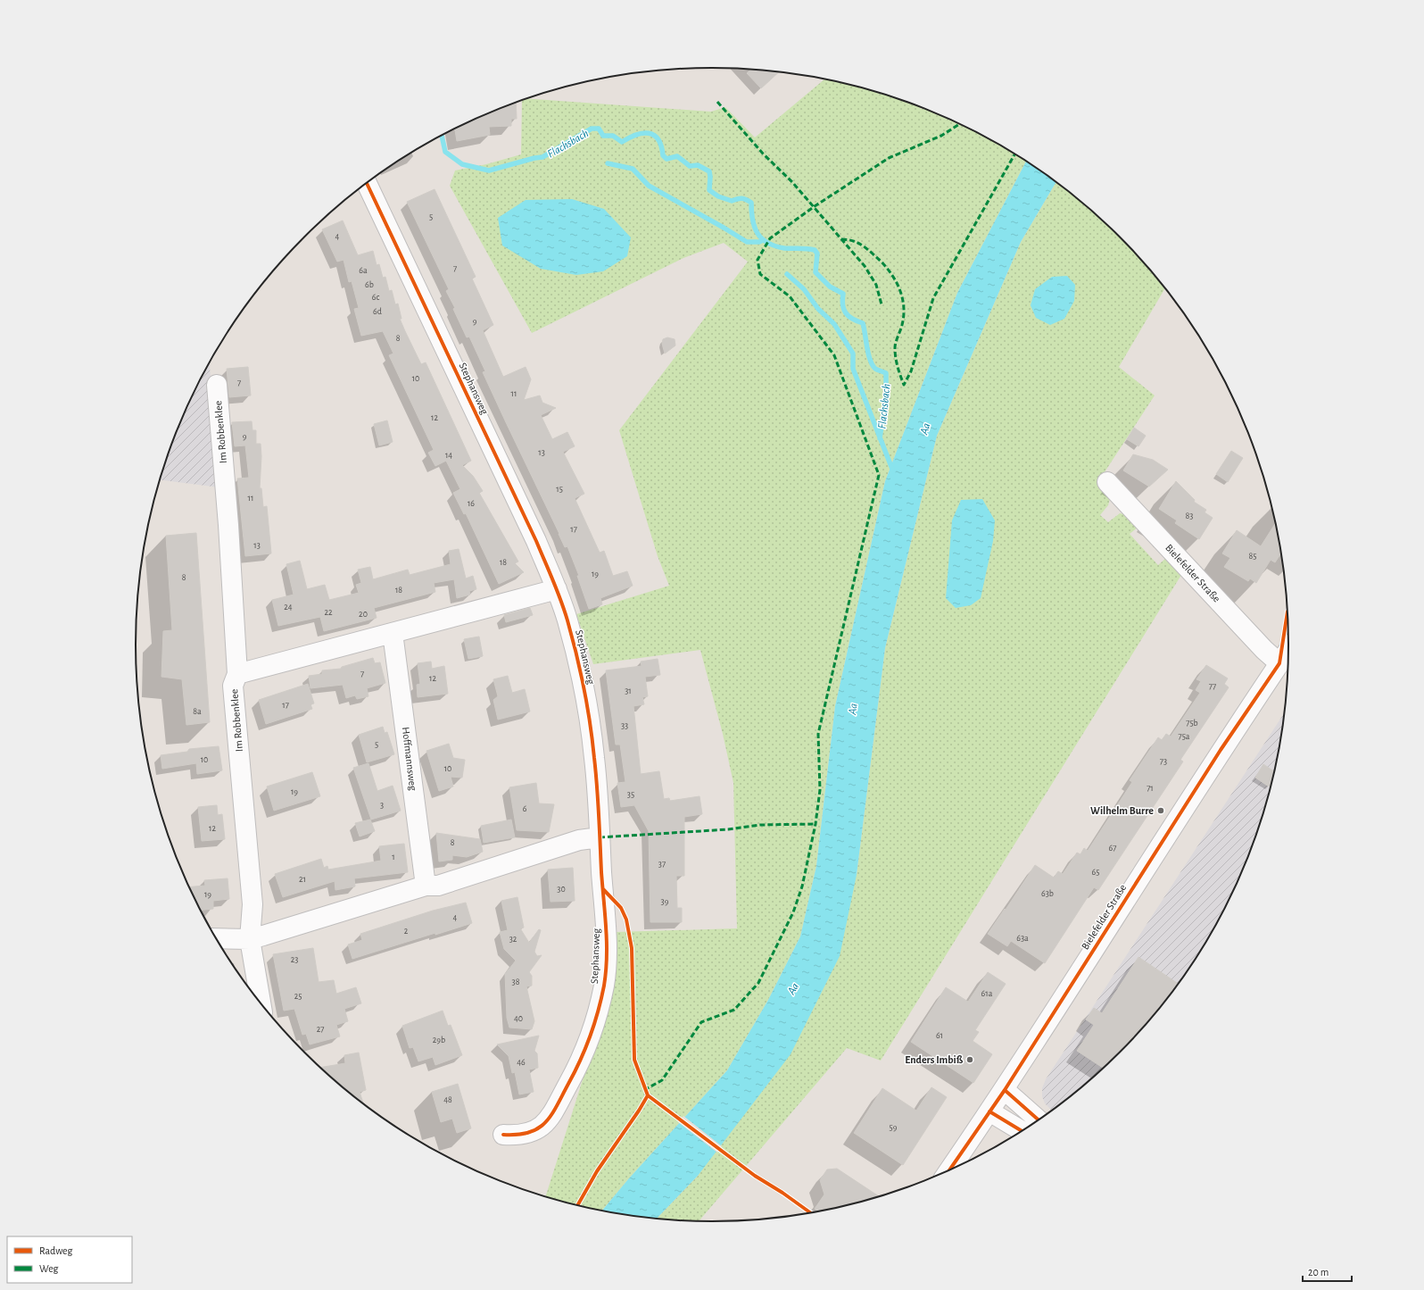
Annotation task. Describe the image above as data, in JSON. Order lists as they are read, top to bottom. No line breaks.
{"streets":{"street":["Stephansweg","Im Robbenklee","Bielefelder Straße","Hoffmannsweg"]},"water":["Flachsbach","Aa"],"places":["Wilhelm Burre","Enders Imbiß"],"house_numbers":["5","4","7","6a","6b","6c","6d","9","8","10","7","11","12","9","13","14","15","11","16","83","17","13","85","18","19","8","18","24","22","20","7","12","77","31","17","8a","75b","33","75a","5","10","73","10","71","19","35","3","6","12","8","67","1","37","65","21","30","63b","19","39","4","2","63a","32","23","38","61a","25","40","27","61","29b","46","48","59"],"legend":["Radweg","Weg"],"scale_bar":"20 m"}
